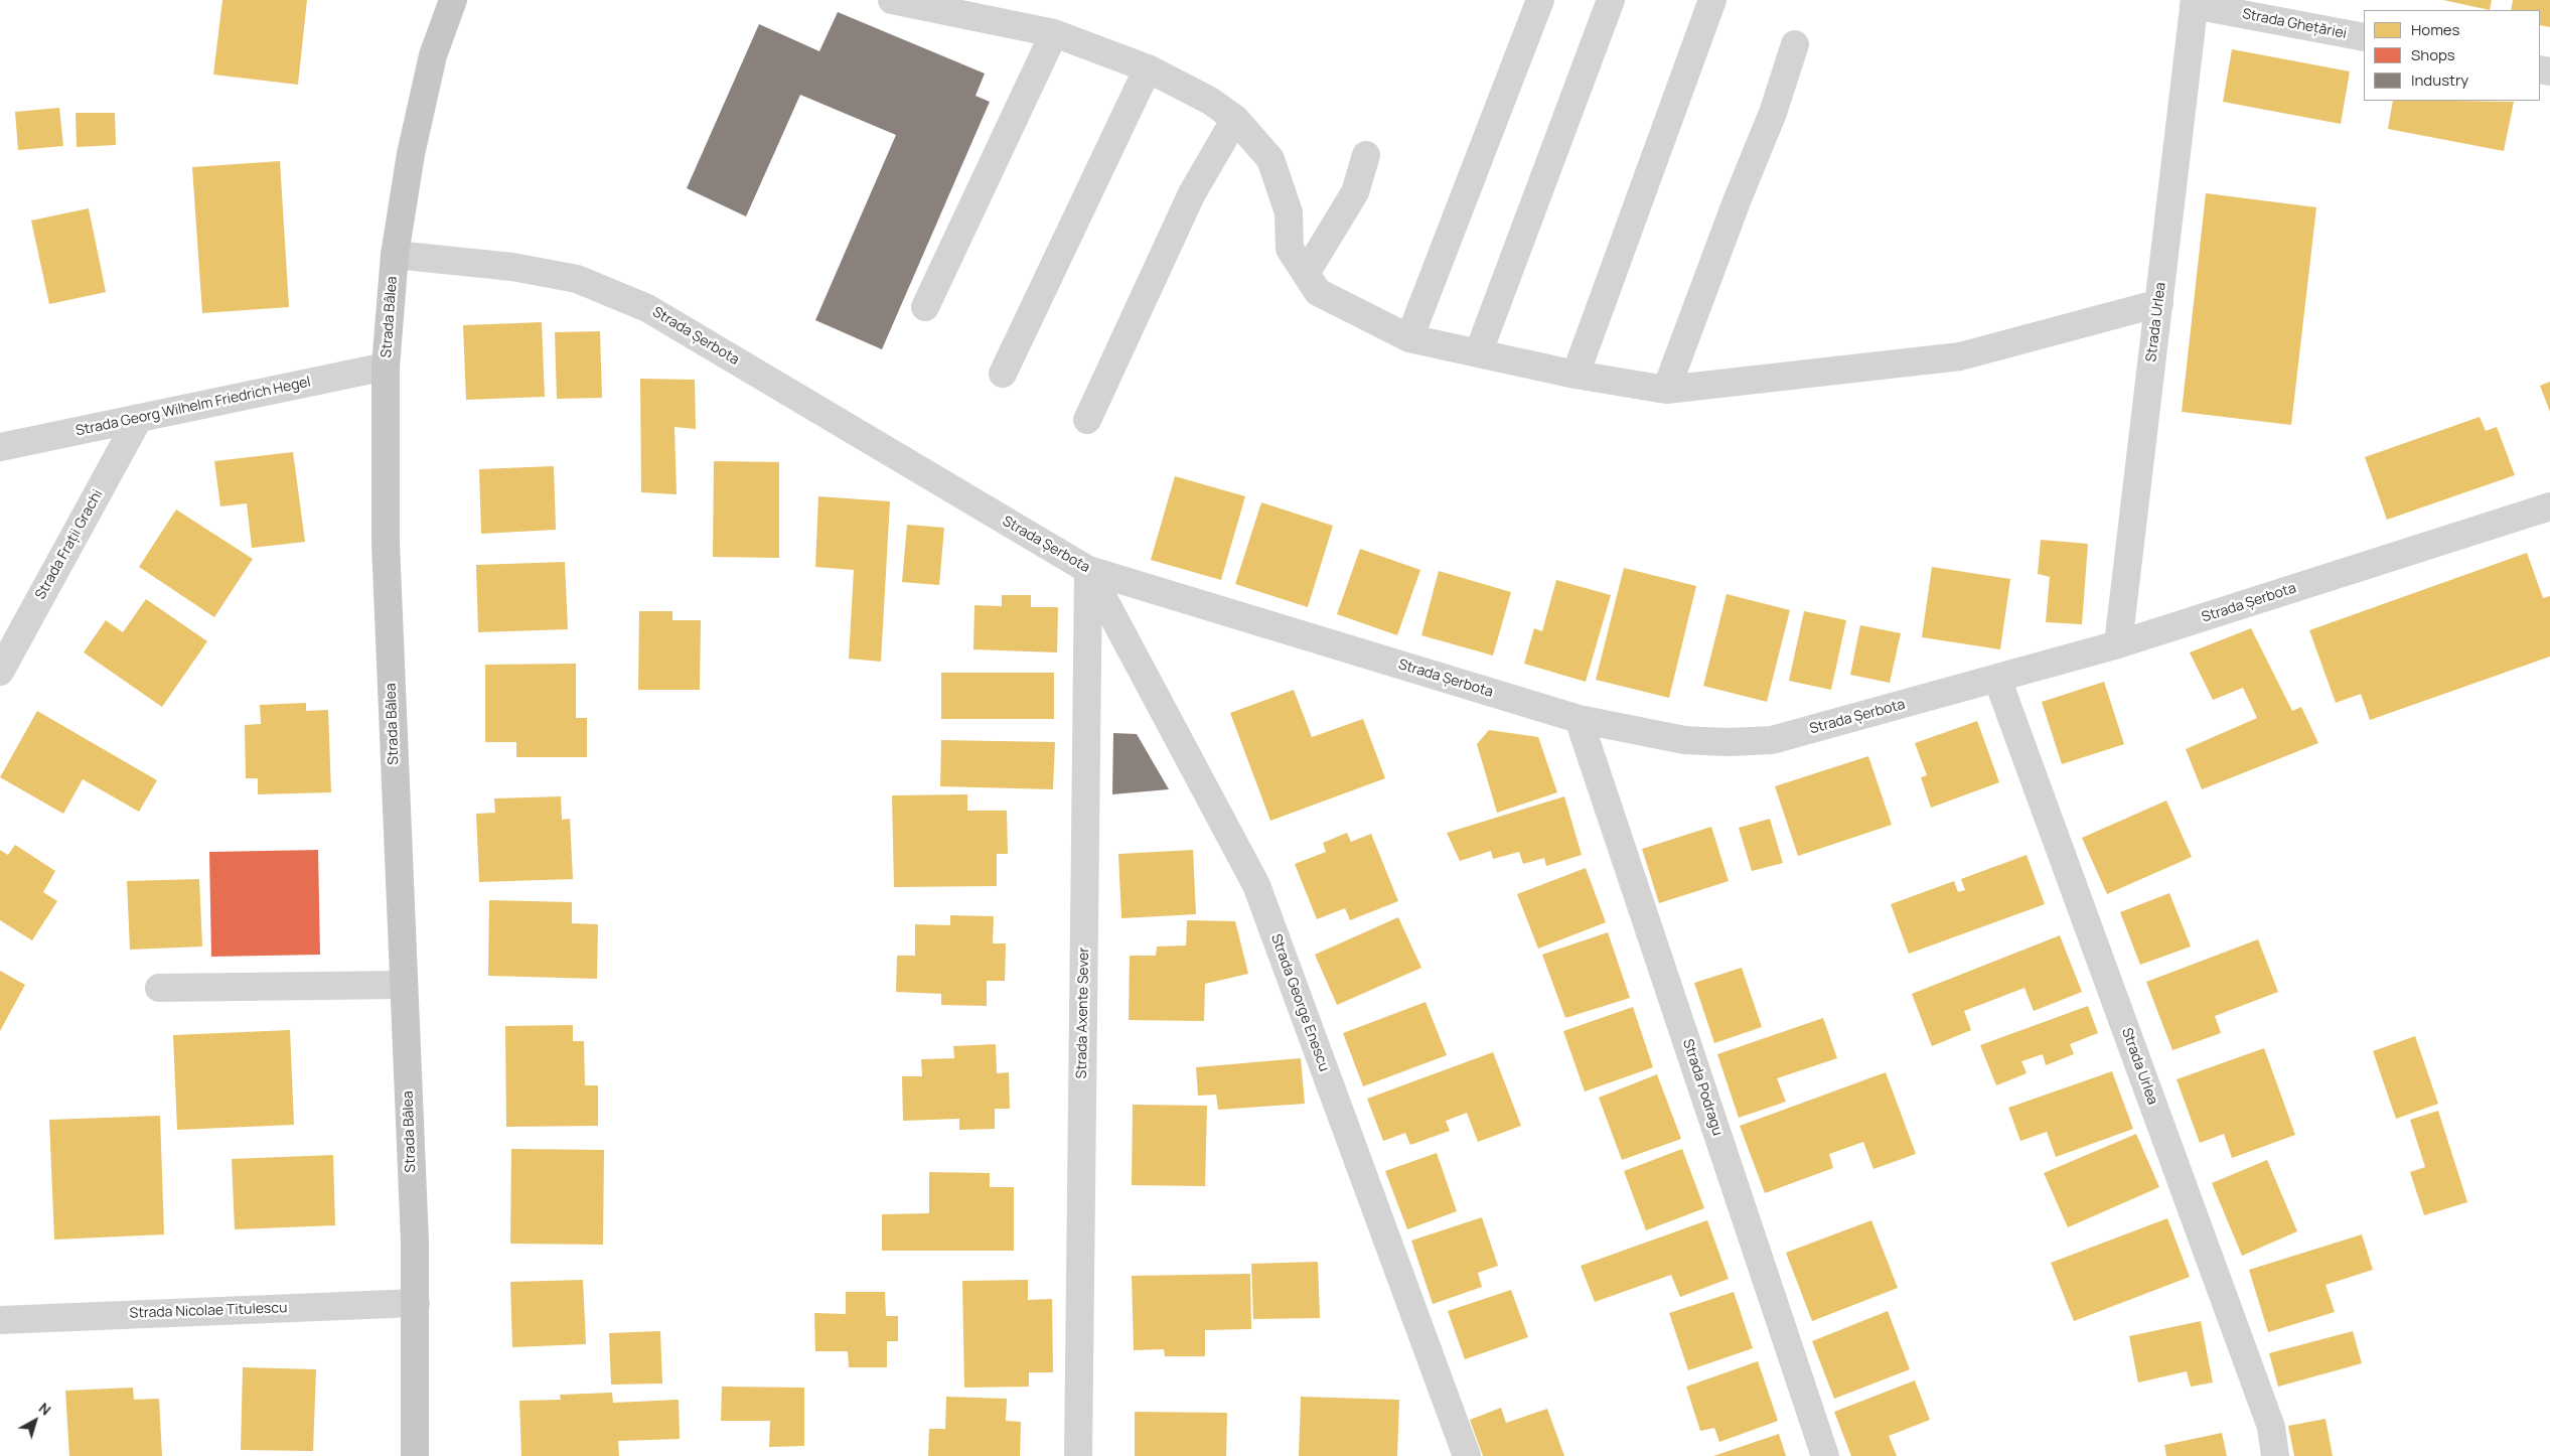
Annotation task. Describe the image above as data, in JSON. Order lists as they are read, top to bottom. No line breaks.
{"streets":{"main road":["Strada Bâlea"],"street":["Strada Ghețăriei","Strada Urlea","Strada Șerbota","Strada Georg Wilhelm Friedrich Hegel","Strada Frații Grachi","Strada George Enescu","Strada Axente Sever","Strada Podragu","Strada Nicolae Titulescu"]},"crossings":[["Strada Ghețăriei","Strada Urlea"],["Strada Bâlea","Strada Șerbota"],["Strada Bâlea","Strada Georg Wilhelm Friedrich Hegel"],["Strada Bâlea","Strada Nicolae Titulescu"],["Strada Urlea","Strada Șerbota"],["Strada Șerbota","Strada George Enescu"],["Strada Șerbota","Strada Axente Sever"],["Strada Șerbota","Strada Podragu"],["Strada Georg Wilhelm Friedrich Hegel","Strada Frații Grachi"],["Strada George Enescu","Strada Axente Sever"]],"legend":["Homes","Shops","Industry"],"north":"top right"}
